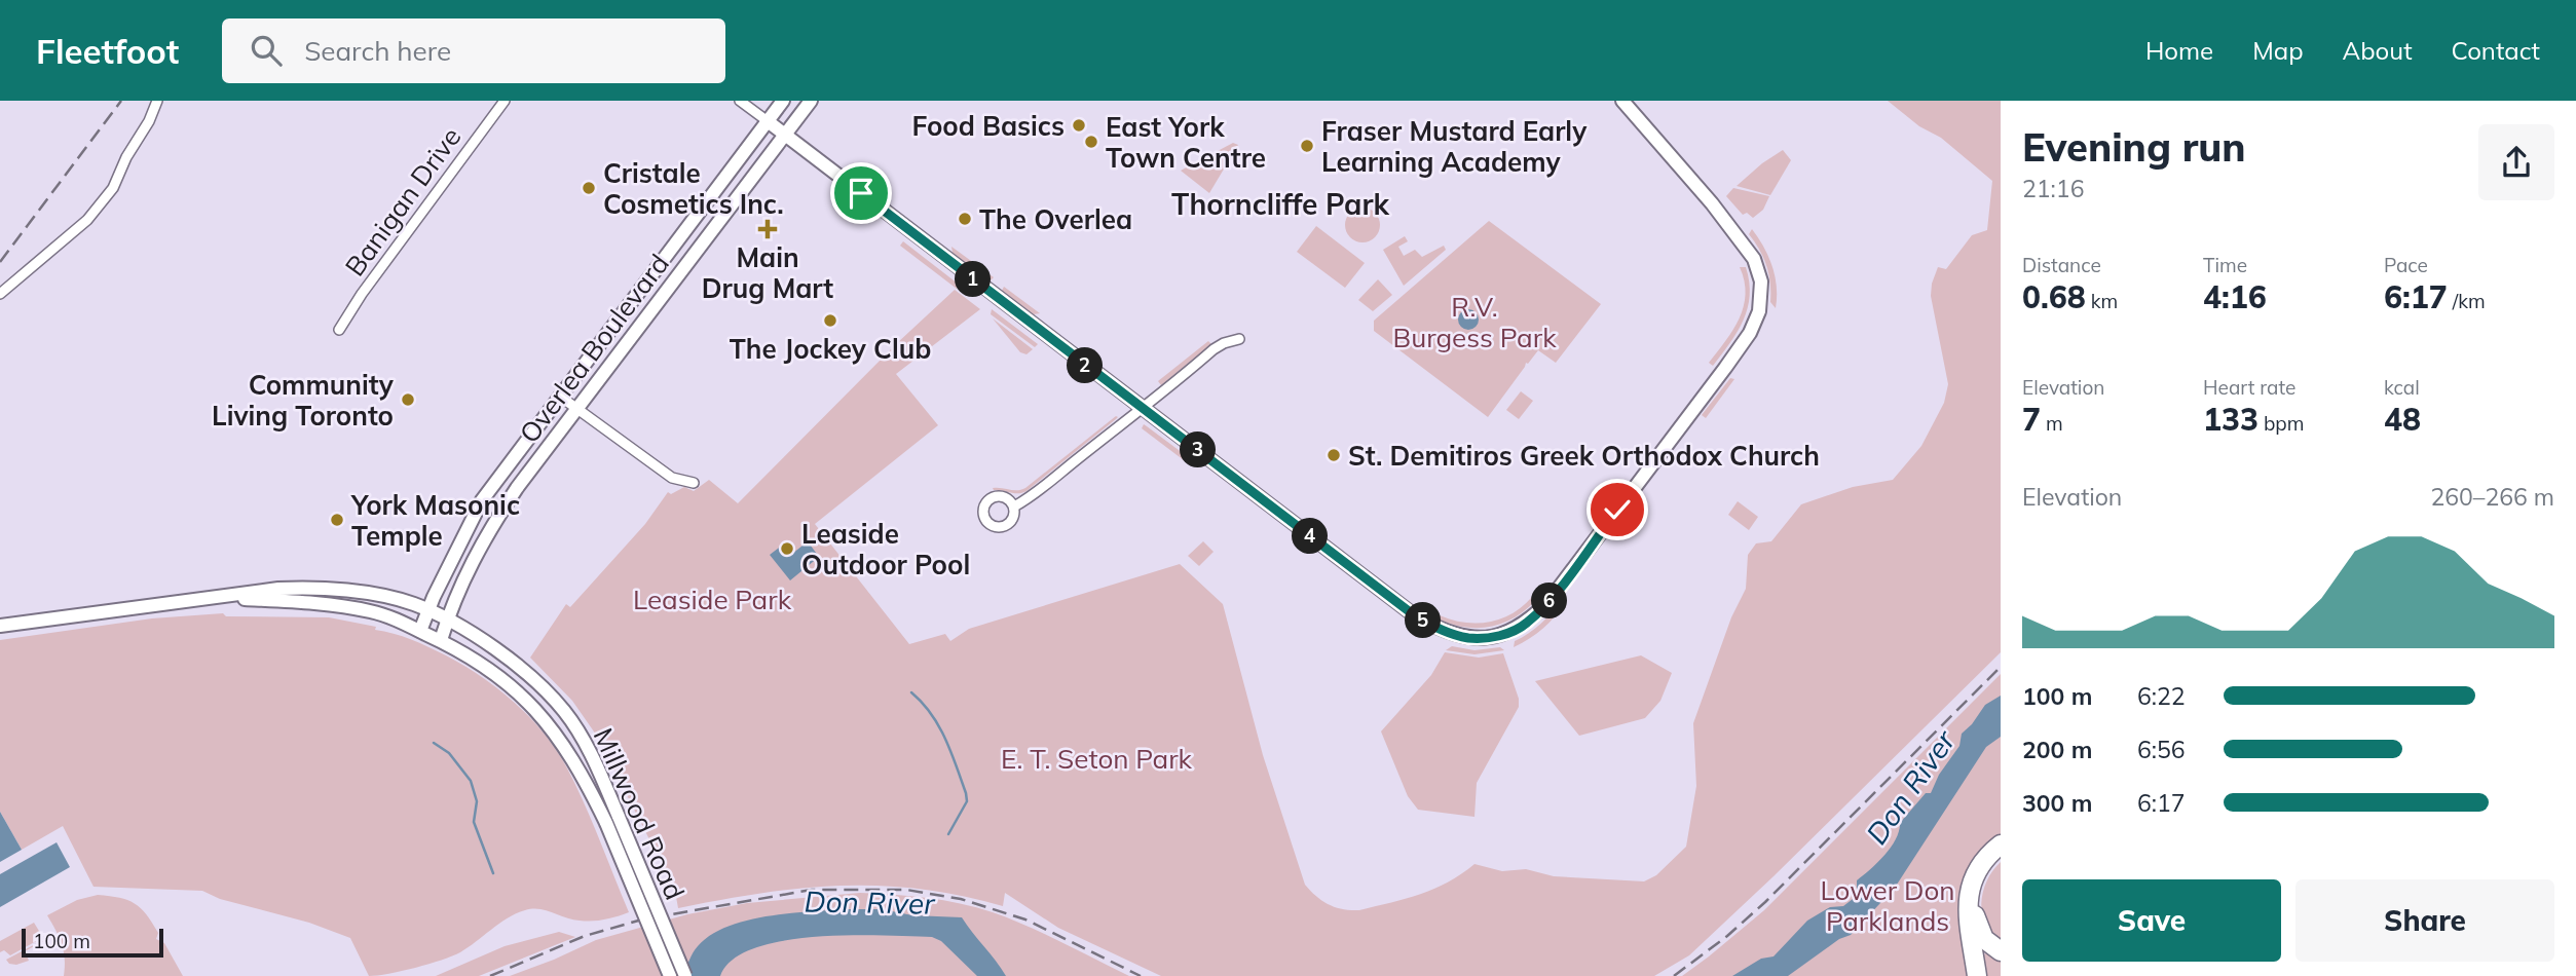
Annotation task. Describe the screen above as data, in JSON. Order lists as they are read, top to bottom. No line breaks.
{"streets":{"main road":["Overlea Boulevard","Millwood Road"],"street":["Banigan Drive"]},"crossings":[["Overlea Boulevard","Millwood Road"]],"districts":["Thorncliffe Park"],"water":["Don River"],"parks":["R.V. Burgess Park","Leaside Park","E. T. Seton Park","Lower Don Parklands"],"places":{"other":["Food Basics","East York Town Centre","Fraser Mustard Early Learning Academy","Cristale Cosmetics Inc.","The Overlea","The Jockey Club","Community Living Toronto","St. Demitiros Greek Orthodox Church","York Masonic Temple","Leaside Outdoor Pool"],"health":["Main Drug Mart"]},"scale_bar":"100 m","page":{"header":"Fleetfoot","search":"Search here","nav":["Home","Map","About","Contact"],"heading":["Evening run","21:16"],"stats":[["Distance","0.68 km"],["Time","4:16"],["Pace","6:17 /km"],["Elevation","7 m"],["Heart rate","133 bpm"],["kcal","48"]],"pins":["1","2","3","4","6","5"],"chart":["Elevation","260–266 m"],"list":[{"name":"100 m","note":"6:22"},{"name":"200 m","note":"6:56"},{"name":"300 m","note":"6:17"}],"buttons":["Save","Share"],"scale":"100 m"}}
